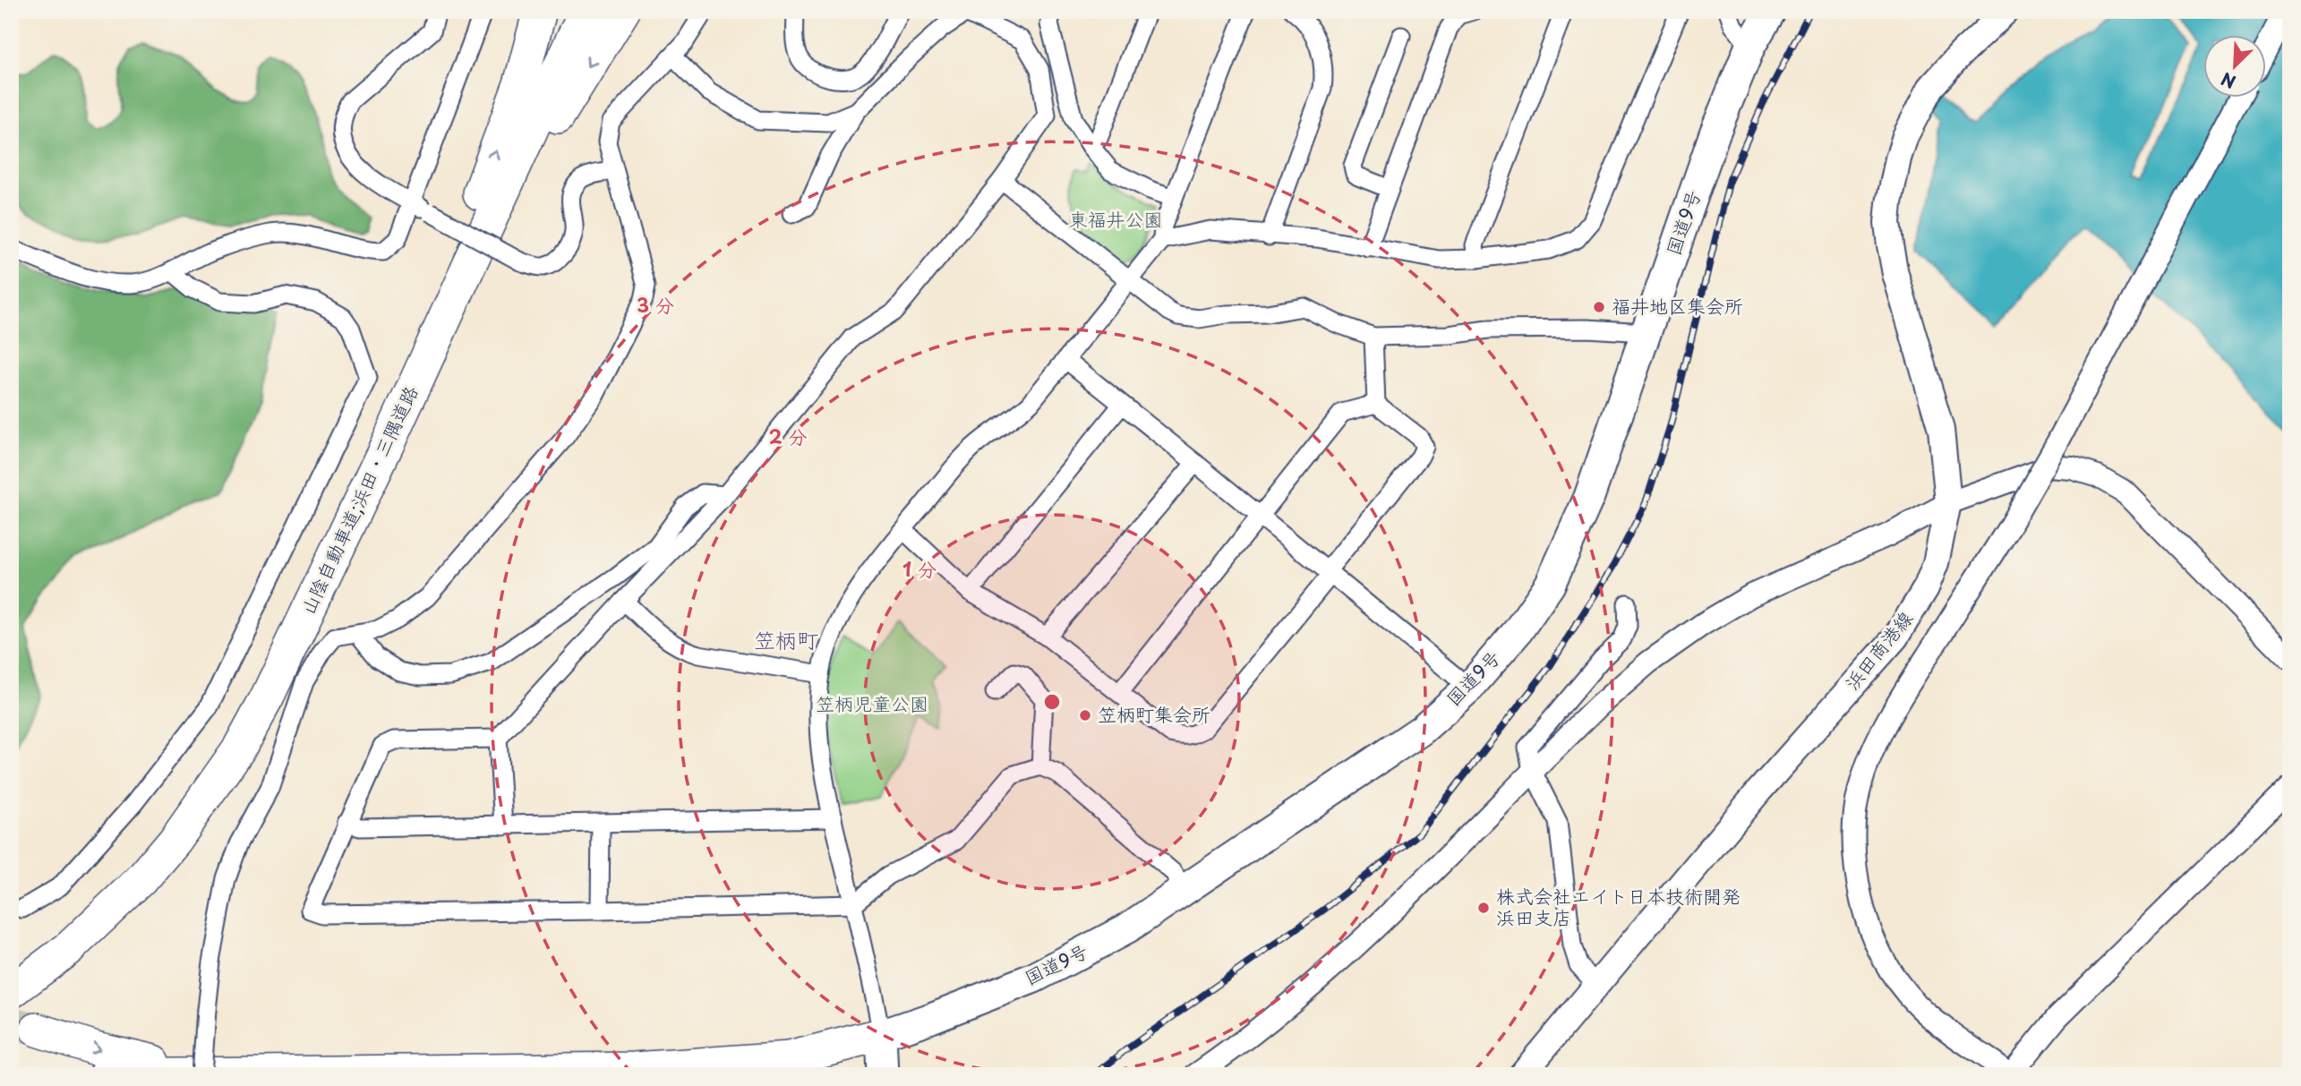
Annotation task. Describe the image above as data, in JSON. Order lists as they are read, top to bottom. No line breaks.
{"streets":{"highway":["国道9号","山陰自動車道;浜田・三隅道路"],"main road":["浜田商港線"]},"districts":["笠柄町"],"parks":["東福井公園","笠柄児童公園"],"places":["福井地区集会所","笠柄町集会所","株式会社エイト日本技術開発 浜田支店"],"north":"bottom left","rings":["3 分","2 分","1 分"]}
